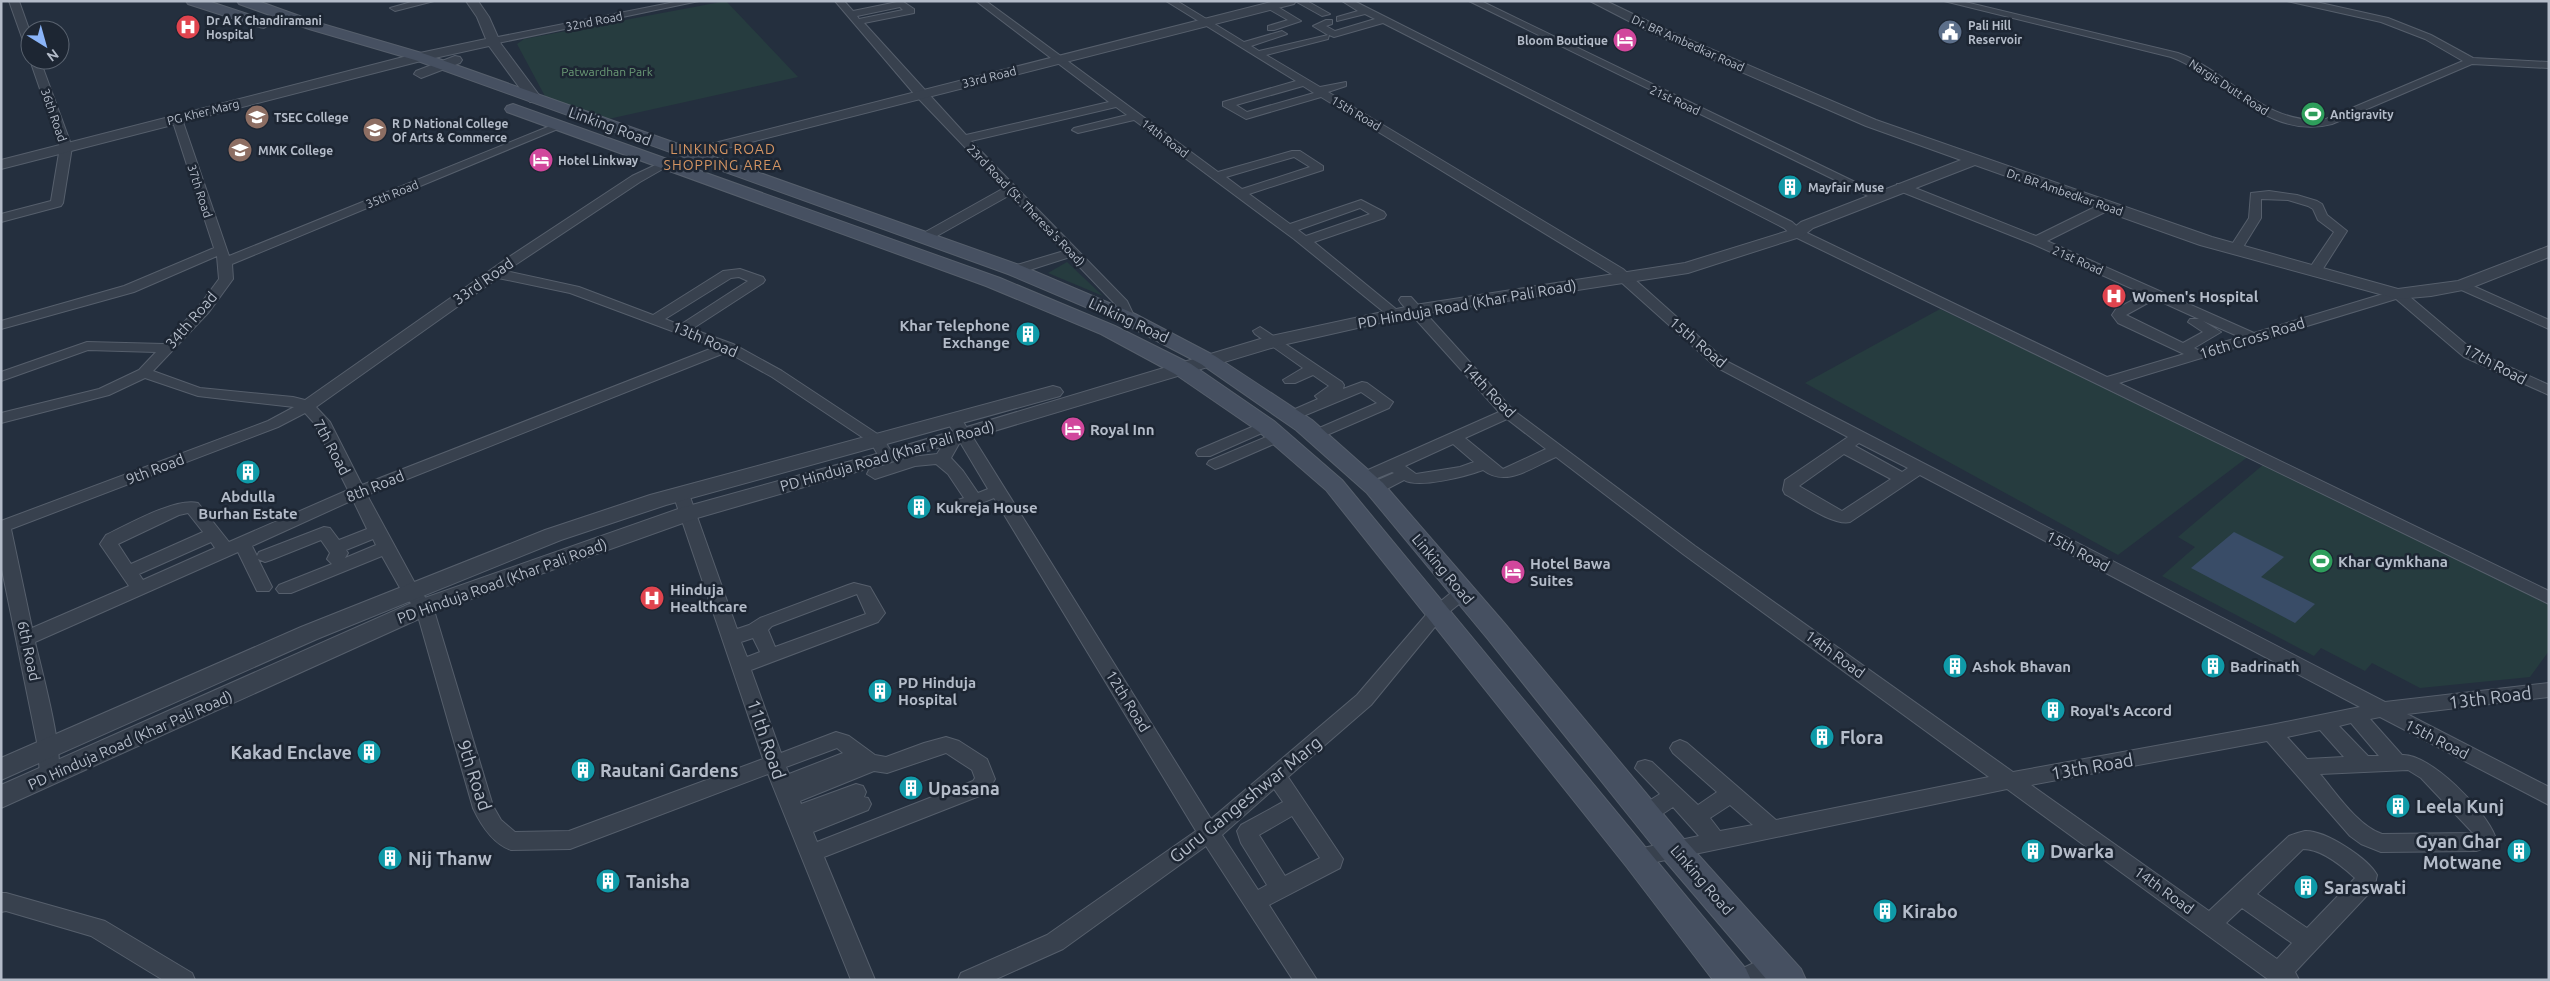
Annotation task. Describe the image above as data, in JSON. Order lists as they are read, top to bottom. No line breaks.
{"streets":{"main road":["Linking Road"],"street":["32nd Road","Dr. BR Ambedkar Road","33rd Road","Nargis Dutt Road","21st Road","PG Kher Marg","15th Road","36th Road","14th Road","37th Road","35th Road","23rd Road (St. Theresa's Road)","PD Hinduja Road (Khar Pali Road)","34th Road","16th Cross Road","13th Road","17th Road","7th Road","9th Road","8th Road","6th Road","12th Road","11th Road","Guru Gangeshwar Marg"]},"crossings":[["Dr. BR Ambedkar Road","PD Hinduja Road (Khar Pali Road)"],["Dr. BR Ambedkar Road","16th Cross Road"],["Dr. BR Ambedkar Road","17th Road"],["33rd Road","15th Road"],["33rd Road","Linking Road"],["33rd Road","14th Road"],["33rd Road","23rd Road (St. Theresa's Road)"],["33rd Road","13th Road"],["33rd Road","7th Road"],["33rd Road","9th Road"],["21st Road","PD Hinduja Road (Khar Pali Road)"],["21st Road","16th Cross Road"],["PG Kher Marg","36th Road"],["PG Kher Marg","Linking Road"],["PG Kher Marg","37th Road"],["15th Road","PD Hinduja Road (Khar Pali Road)"],["15th Road","13th Road"],["Linking Road","35th Road"],["Linking Road","23rd Road (St. Theresa's Road)"],["Linking Road","PD Hinduja Road (Khar Pali Road)"],["Linking Road","13th Road"],["Linking Road","Guru Gangeshwar Marg"],["14th Road","PD Hinduja Road (Khar Pali Road)"],["14th Road","13th Road"],["37th Road","35th Road"],["37th Road","34th Road"],["35th Road","34th Road"],["PD Hinduja Road (Khar Pali Road)","13th Road"],["PD Hinduja Road (Khar Pali Road)","7th Road"],["PD Hinduja Road (Khar Pali Road)","9th Road"],["PD Hinduja Road (Khar Pali Road)","6th Road"],["PD Hinduja Road (Khar Pali Road)","12th Road"],["PD Hinduja Road (Khar Pali Road)","11th Road"],["34th Road","7th Road"],["16th Cross Road","17th Road"],["13th Road","8th Road"],["7th Road","9th Road"],["7th Road","8th Road"],["9th Road","6th Road"],["9th Road","11th Road"],["8th Road","6th Road"],["12th Road","Guru Gangeshwar Marg"]],"districts":["LINKING ROAD SHOPPING AREA"],"parks":["Patwardhan Park"],"places":{"hospital":["Dr A K Chandiramani Hospital","Women's Hospital","Hinduja Healthcare"],"public building":["Pali Hill Reservoir"],"hotel":["Bloom Boutique","Hotel Linkway","Royal Inn","Hotel Bawa Suites"],"sports":["Antigravity","Khar Gymkhana"],"school or university":["TSEC College","R D National College Of Arts & Commerce","MMK College"],"building":["Mayfair Muse","Khar Telephone Exchange","Abdulla Burhan Estate","Kukreja House","Ashok Bhavan","Badrinath","PD Hinduja Hospital","Royal's Accord","Flora","Kakad Enclave","Rautani Gardens","Upasana","Leela Kunj","Dwarka","Gyan Ghar Motwane","Nij Thanw","Tanisha","Saraswati","Kirabo"]},"north":"bottom right"}
